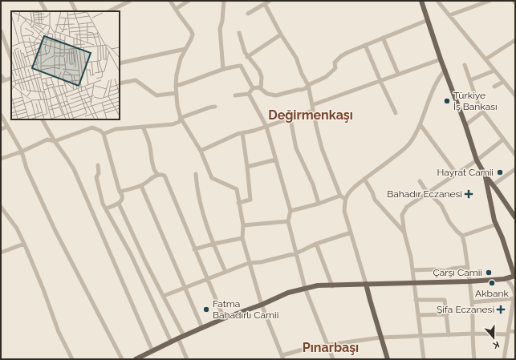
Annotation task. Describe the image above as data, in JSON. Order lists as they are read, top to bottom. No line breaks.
{"districts":["Değirmenkaşı","Pınarbaşı"],"places":{"other":["Türkiye İş Bankası","Hayrat Camii","Çarşı Camii","Akbank","Fatma Bahadırlı Camii"],"health":["Bahadır Eczanesi","Şifa Eczanesi"]},"north":"bottom"}
